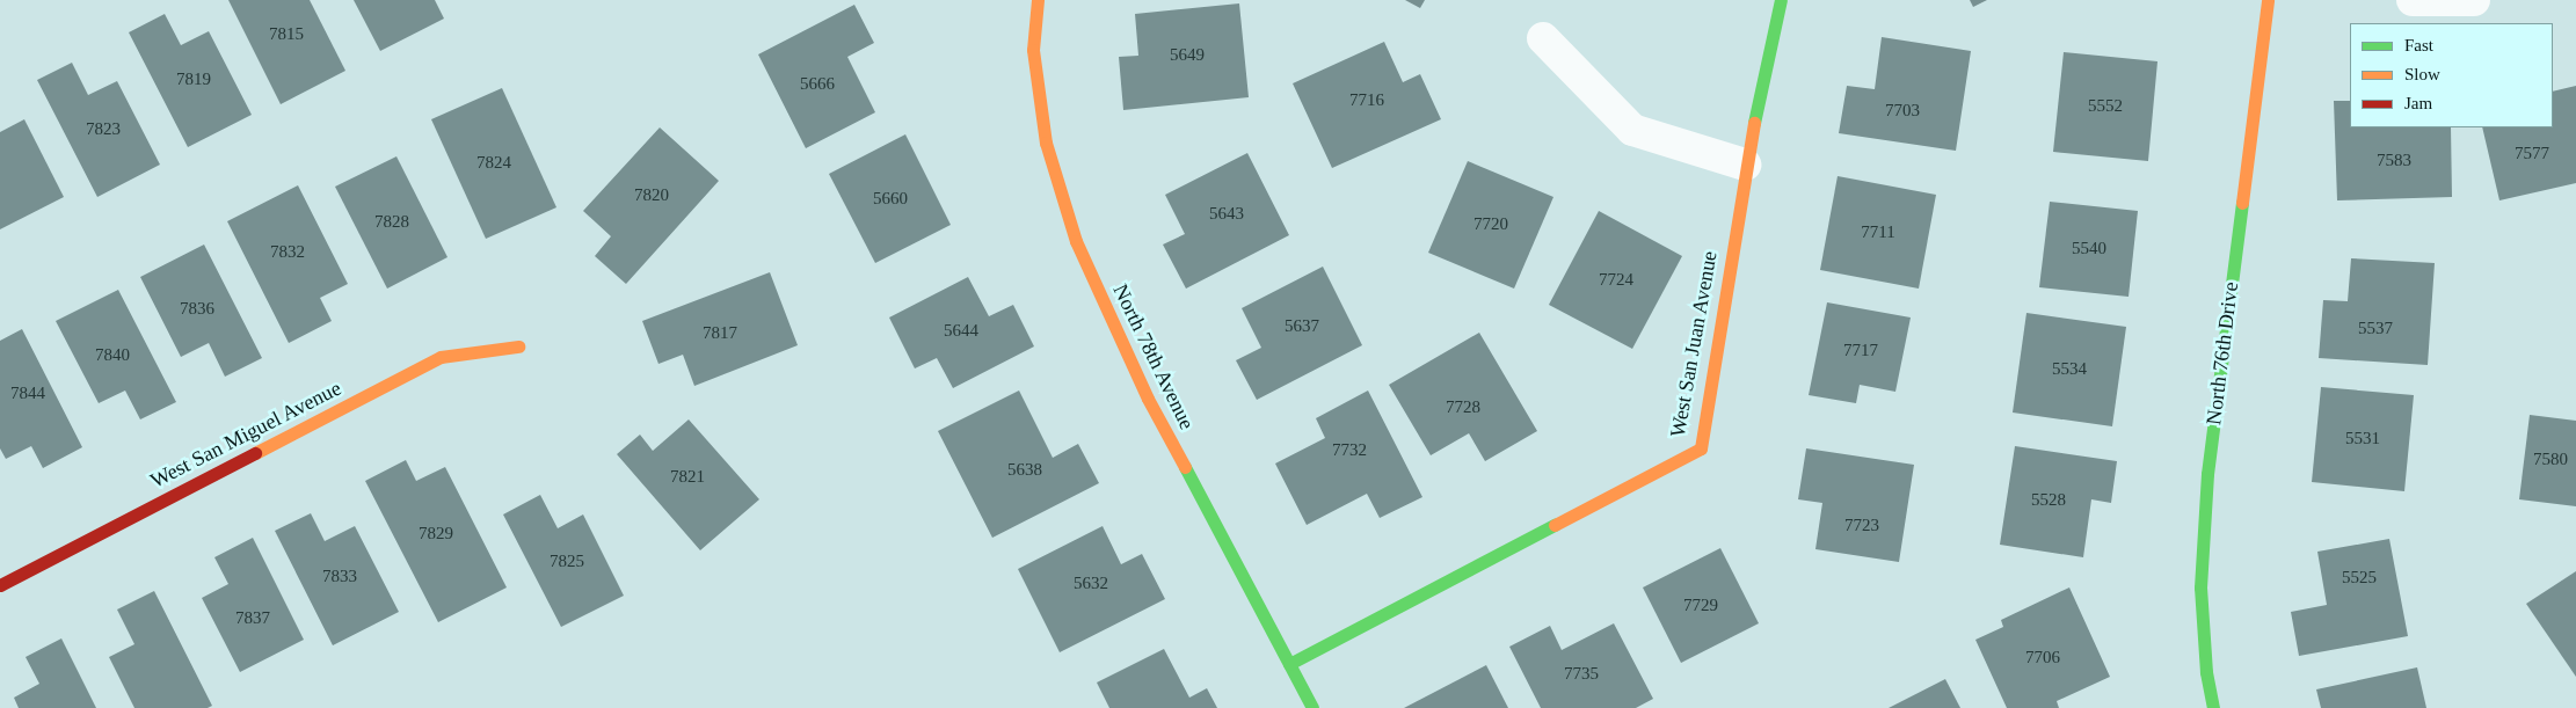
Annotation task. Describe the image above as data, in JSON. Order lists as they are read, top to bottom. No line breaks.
{"streets":{"street":["West San Juan Avenue","North 76th Drive","North 78th Avenue","West San Miguel Avenue"]},"crossings":[["West San Juan Avenue","North 78th Avenue"]],"house_numbers":["7815","5649","7819","5666","7716","5552","7703","7823","7577","7583","7824","7820","5660","5643","7828","7720","7711","5540","7832","7724","7836","5637","5537","5644","7817","7717","7840","5534","7844","7728","5531","7732","7580","5638","7821","5528","7723","7829","7825","7833","5525","5632","7729","7837","7706","7735"],"legend":["Fast","Slow","Jam"]}
